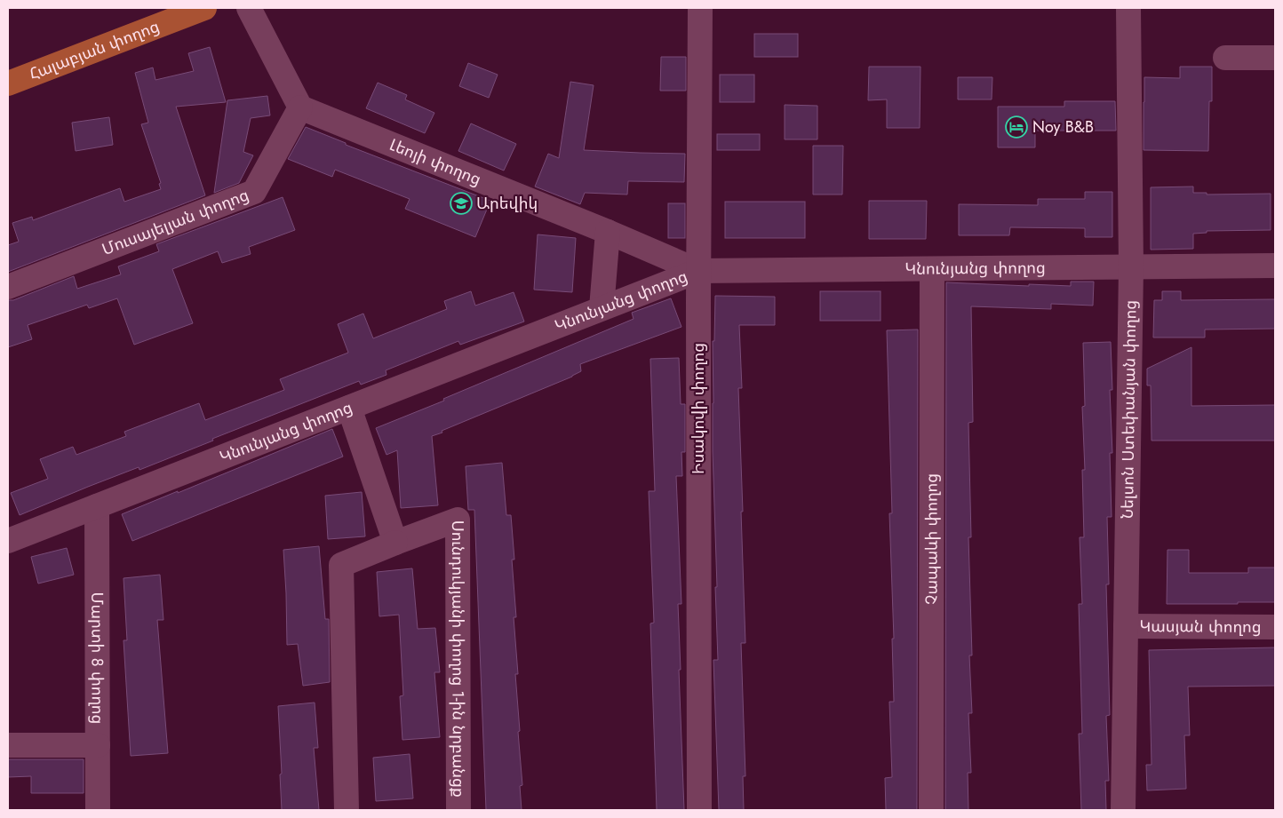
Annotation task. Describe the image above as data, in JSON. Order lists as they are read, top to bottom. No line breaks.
{"streets":{"main road":["Հալաբյան փողոց"],"street":["Լեոյի փողոց","Մուսայելյան փողոց","Կնունյանց փողոց","Իսակովի փողոց","Նելսոն Ստեփանյան փողոց","Չապաևի փողոց","Կասյան փողոց","Մարտի 8 փողոց","Սունդուկյանի փողոց 1-ին նրբանցք"]},"crossings":[["Լեոյի փողոց","Մուսայելյան փողոց"],["Լեոյի փողոց","Կնունյանց փողոց"],["Լեոյի փողոց","Իսակովի փողոց"],["Կնունյանց փողոց","Իսակովի փողոց"],["Կնունյանց փողոց","Նելսոն Ստեփանյան փողոց"],["Կնունյանց փողոց","Չապաևի փողոց"],["Կնունյանց փողոց","Մարտի 8 փողոց"],["Նելսոն Ստեփանյան փողոց","Կասյան փողոց"]],"places":{"hotel":["Noy B&B"],"school or university":["Արեվիկ"]}}
